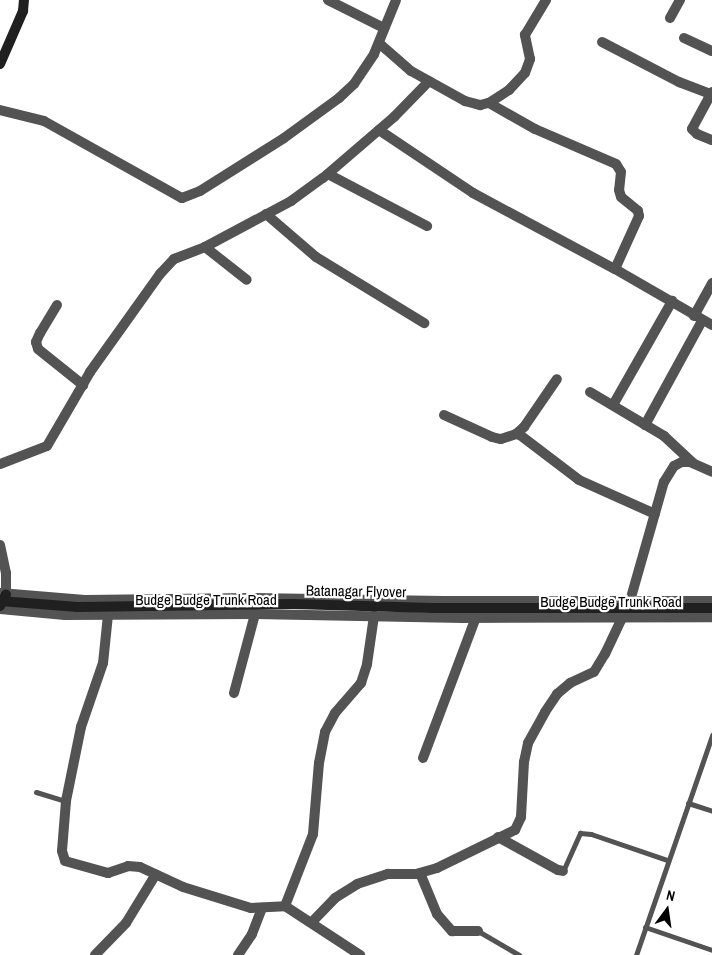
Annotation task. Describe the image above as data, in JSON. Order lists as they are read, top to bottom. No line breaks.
{"streets":{"main road":["Batanagar Flyover"],"street":["Budge Budge Trunk Road"]},"crossings":[["Batanagar Flyover","Budge Budge Trunk Road"]],"north":"top"}
